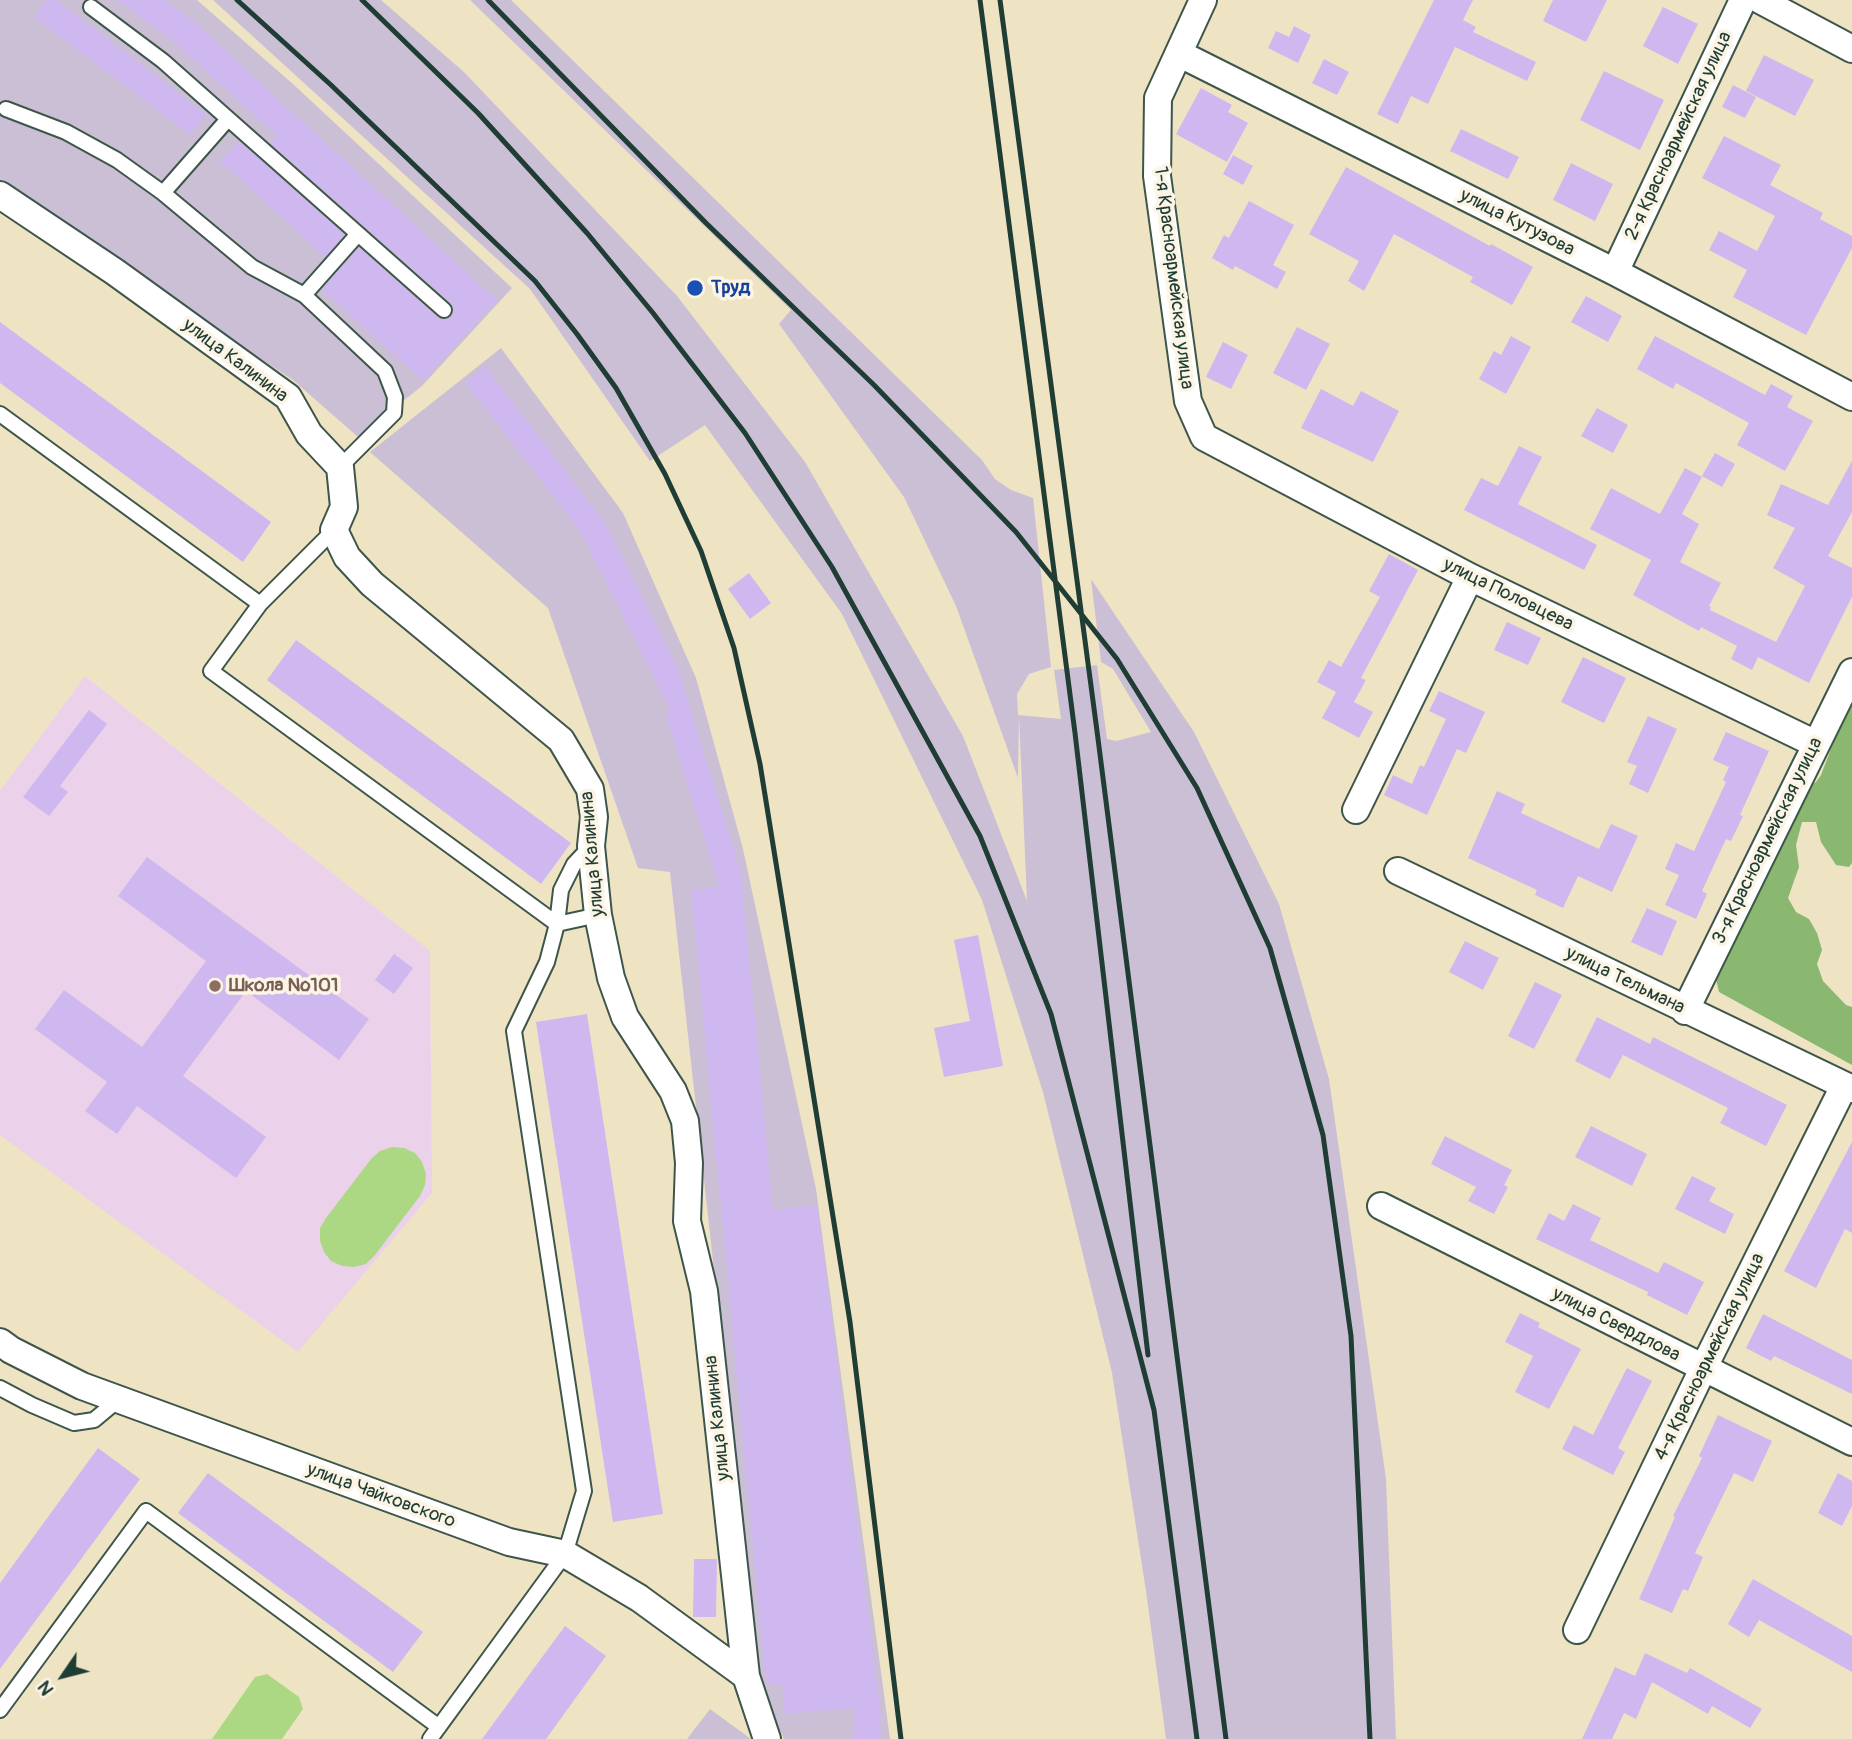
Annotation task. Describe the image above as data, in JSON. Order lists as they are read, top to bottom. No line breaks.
{"streets":{"street":["2-я Красноармейская улица","улица Кутузова","1-я Красноармейская улица","улица Калинина","улица Половцева","3-я Красноармейская улица","улица Тельмана","улица Свердлова","4-я Красноармейская улица","улица Чайковского"]},"crossings":[["2-я Красноармейская улица","улица Кутузова"],["улица Кутузова","1-я Красноармейская улица"],["1-я Красноармейская улица","улица Половцева"],["улица Калинина","улица Чайковского"],["улица Половцева","3-я Красноармейская улица"],["3-я Красноармейская улица","улица Тельмана"],["улица Тельмана","4-я Красноармейская улица"],["улица Свердлова","4-я Красноармейская улица"]],"places":["Труд","Школа №101"],"north":"bottom left"}
